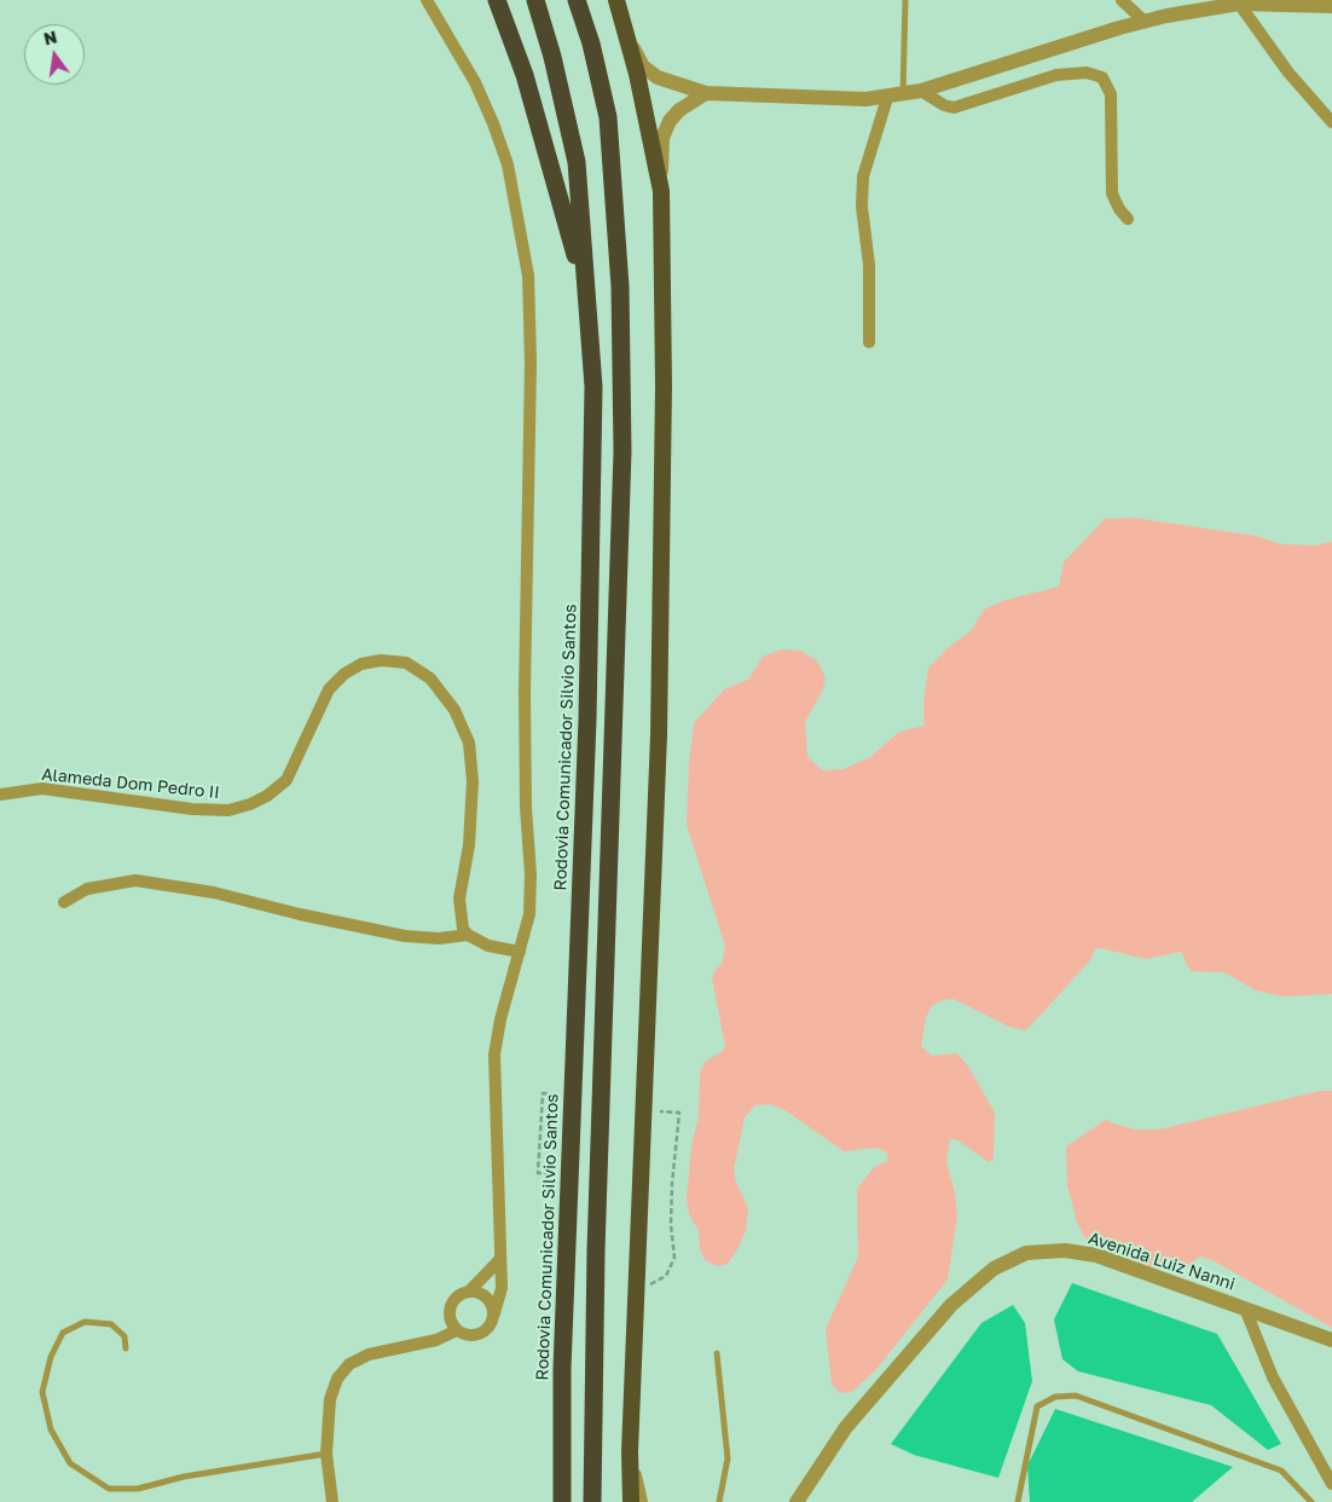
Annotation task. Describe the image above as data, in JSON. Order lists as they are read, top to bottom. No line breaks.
{"streets":{"highway":["Rodovia Comunicador Silvio Santos"],"street":["Alameda Dom Pedro II","Avenida Luiz Nanni"]},"north":"top"}
